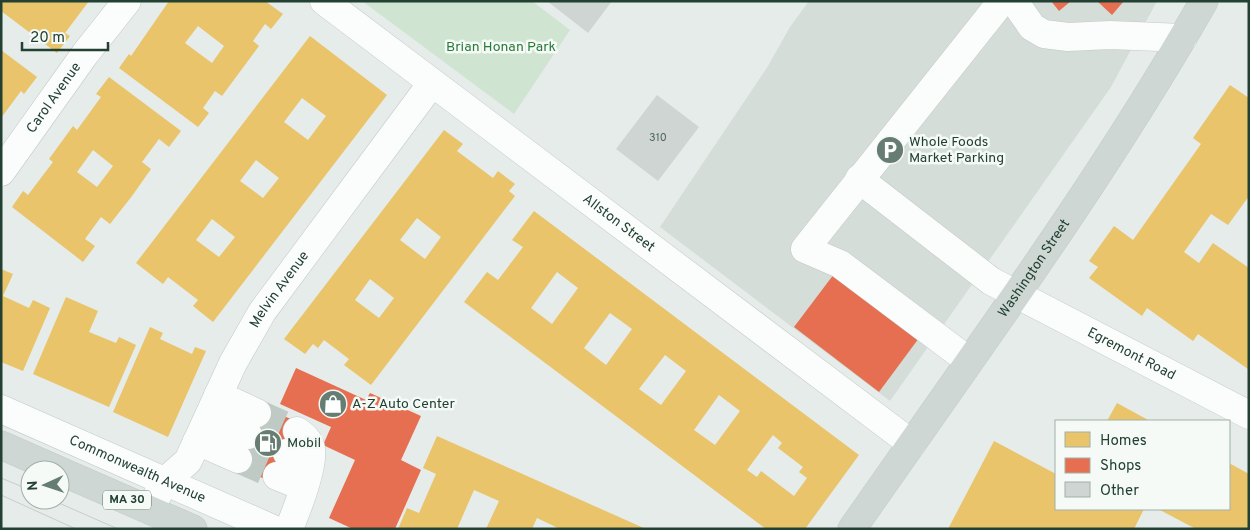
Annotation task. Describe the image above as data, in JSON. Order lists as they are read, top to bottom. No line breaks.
{"streets":{"main road":["Washington Street","MA 30"],"street":["Carol Avenue","Allston Street","Melvin Avenue","Egremont Road","Commonwealth Avenue"]},"crossings":[["Allston Street","Washington Street"],["Allston Street","Melvin Avenue"],["Washington Street","Egremont Road"],["Melvin Avenue","Commonwealth Avenue"],["Melvin Avenue","MA 30"]],"parks":["Brian Honan Park"],"places":{"parking":["Whole Foods Market Parking"],"shop":["A-Z Auto Center"],"fuel station":["Mobil"]},"house_numbers":["310"],"legend":["Homes","Shops","Other"],"scale_bar":"20 m","north":"left"}
